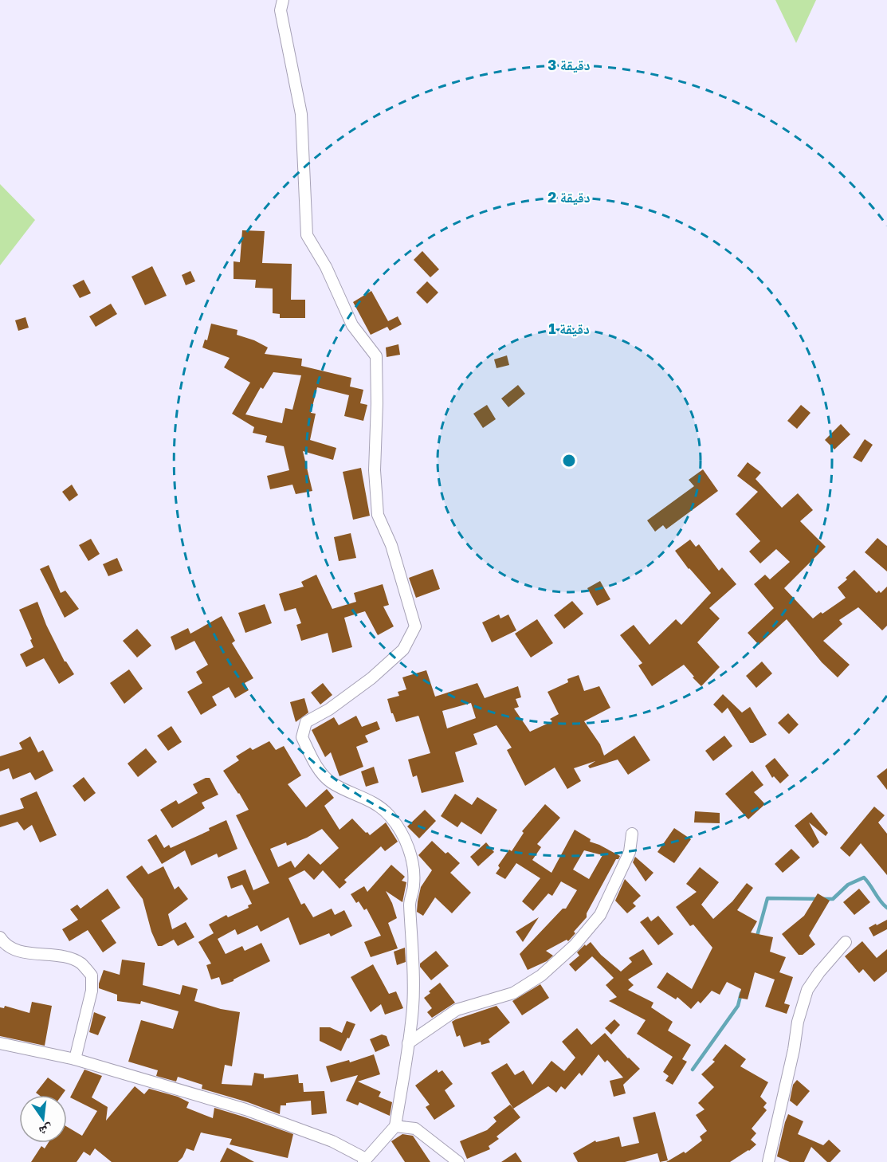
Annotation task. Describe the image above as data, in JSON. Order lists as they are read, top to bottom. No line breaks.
{"north":"bottom","rings":["3 دقيقة","2 دقيقة","1 دقيقة"]}
